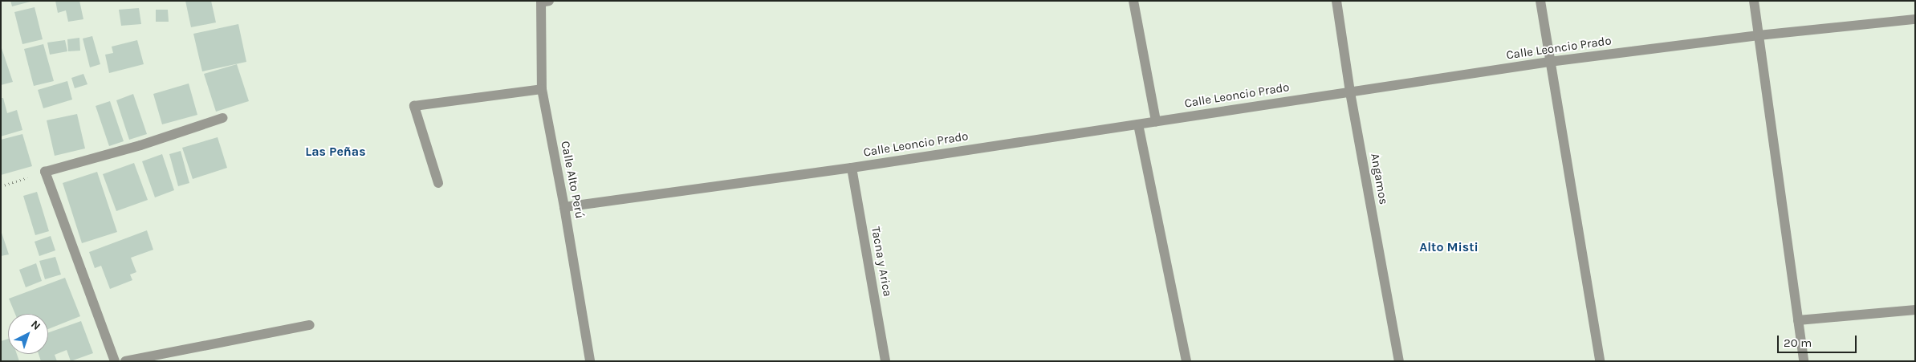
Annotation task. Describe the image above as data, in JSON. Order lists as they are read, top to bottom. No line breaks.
{"streets":{"street":["Calle Leoncio Prado","Angamos","Calle Alto Perú","Tacna y Arica"]},"crossings":[["Calle Leoncio Prado","Angamos"],["Calle Leoncio Prado","Calle Alto Perú"],["Calle Leoncio Prado","Tacna y Arica"]],"districts":["Las Peñas","Alto Misti"],"scale_bar":"20 m","north":"top right"}
